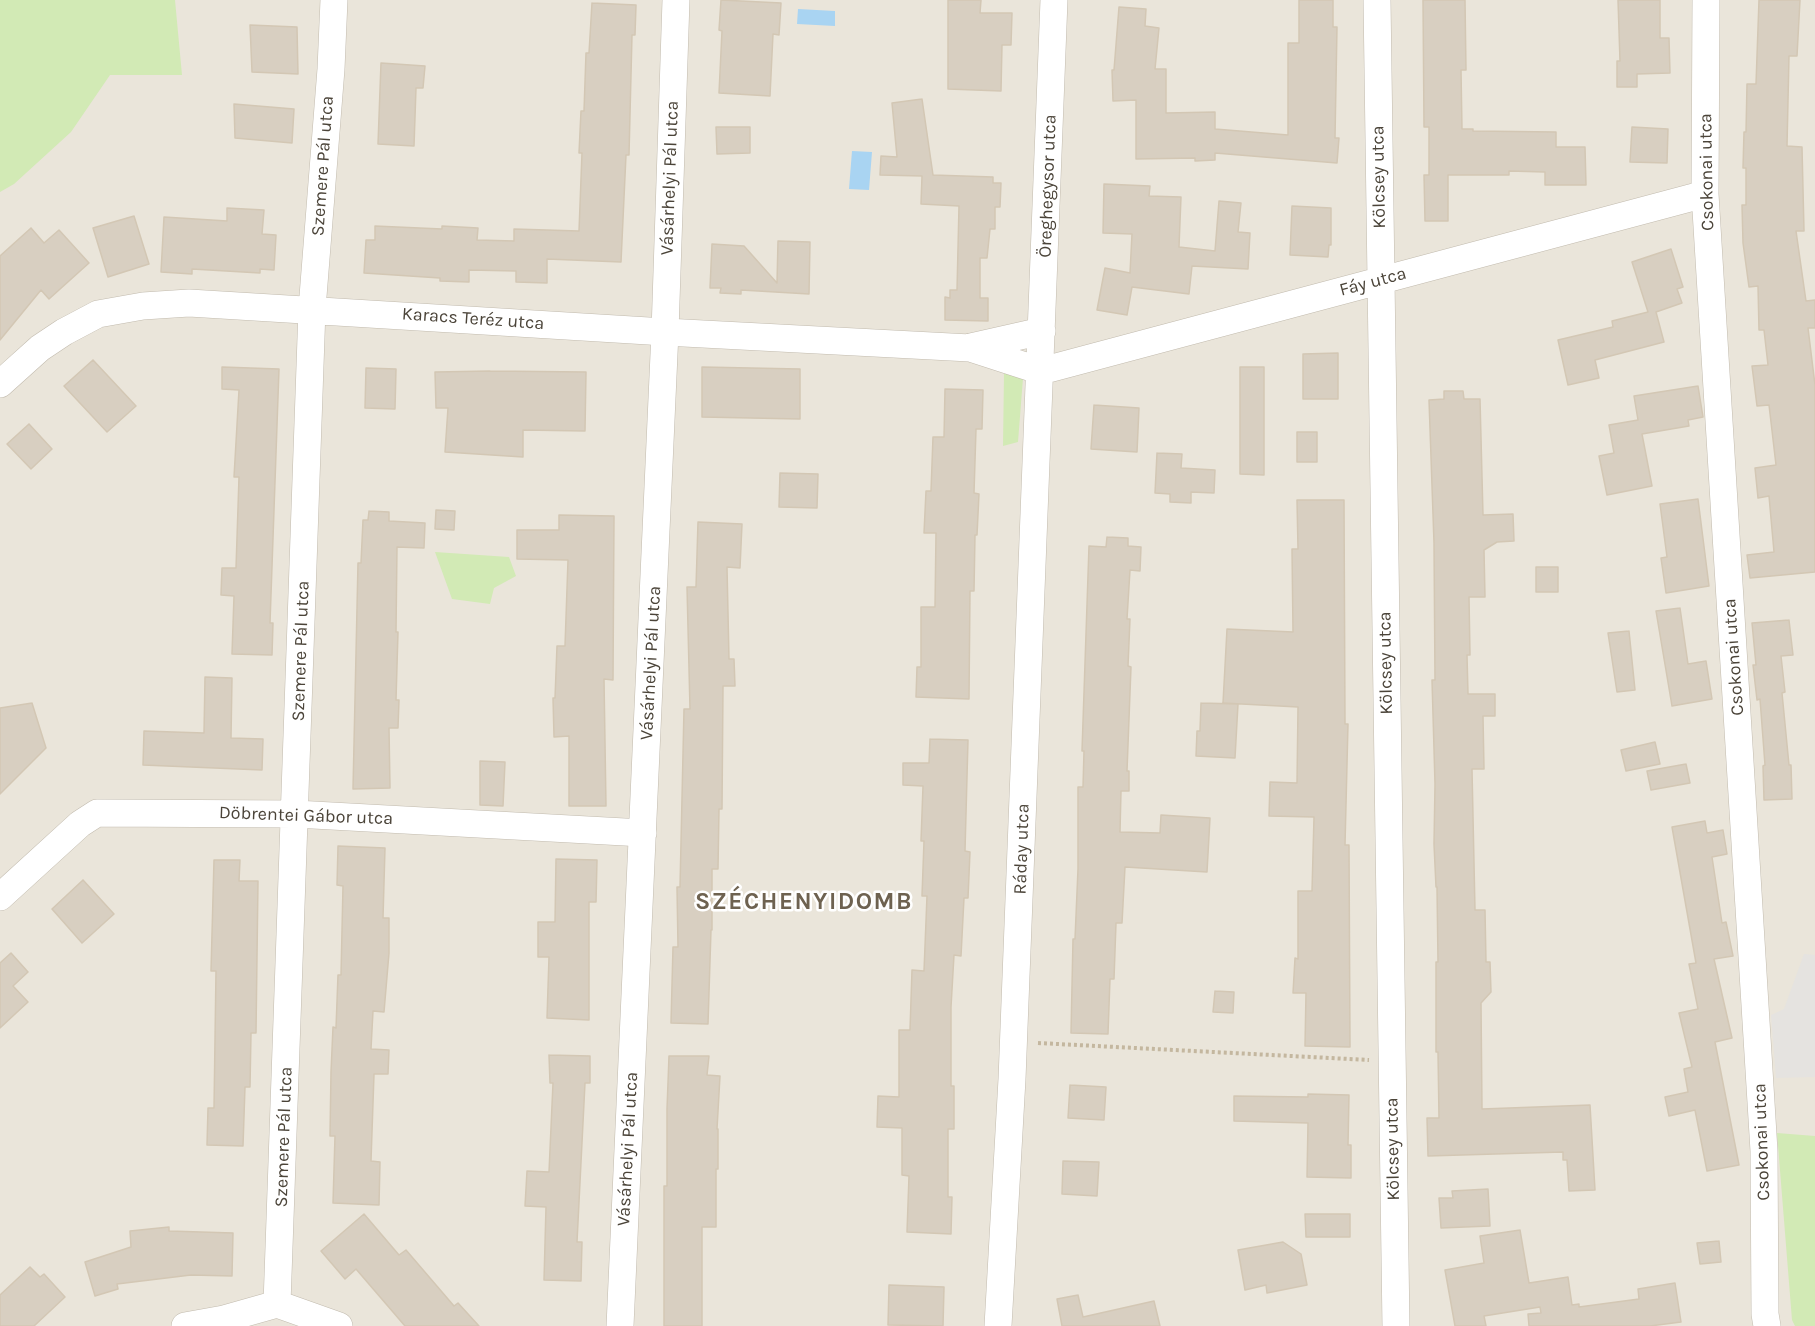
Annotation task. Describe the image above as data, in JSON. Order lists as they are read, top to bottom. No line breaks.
{"streets":{"street":["Szemere Pál utca","Csokonai utca","Kölcsey utca","Vásárhelyi Pál utca","Öreghegysor utca","Fáy utca","Karacs Teréz utca","Döbrentei Gábor utca","Ráday utca"]},"crossings":[["Szemere Pál utca","Karacs Teréz utca"],["Szemere Pál utca","Döbrentei Gábor utca"],["Csokonai utca","Fáy utca"],["Kölcsey utca","Fáy utca"],["Vásárhelyi Pál utca","Karacs Teréz utca"],["Vásárhelyi Pál utca","Döbrentei Gábor utca"],["Öreghegysor utca","Fáy utca"],["Öreghegysor utca","Karacs Teréz utca"],["Öreghegysor utca","Ráday utca"],["Fáy utca","Karacs Teréz utca"],["Fáy utca","Ráday utca"],["Karacs Teréz utca","Ráday utca"]],"districts":["SZÉCHENYIDOMB"]}
